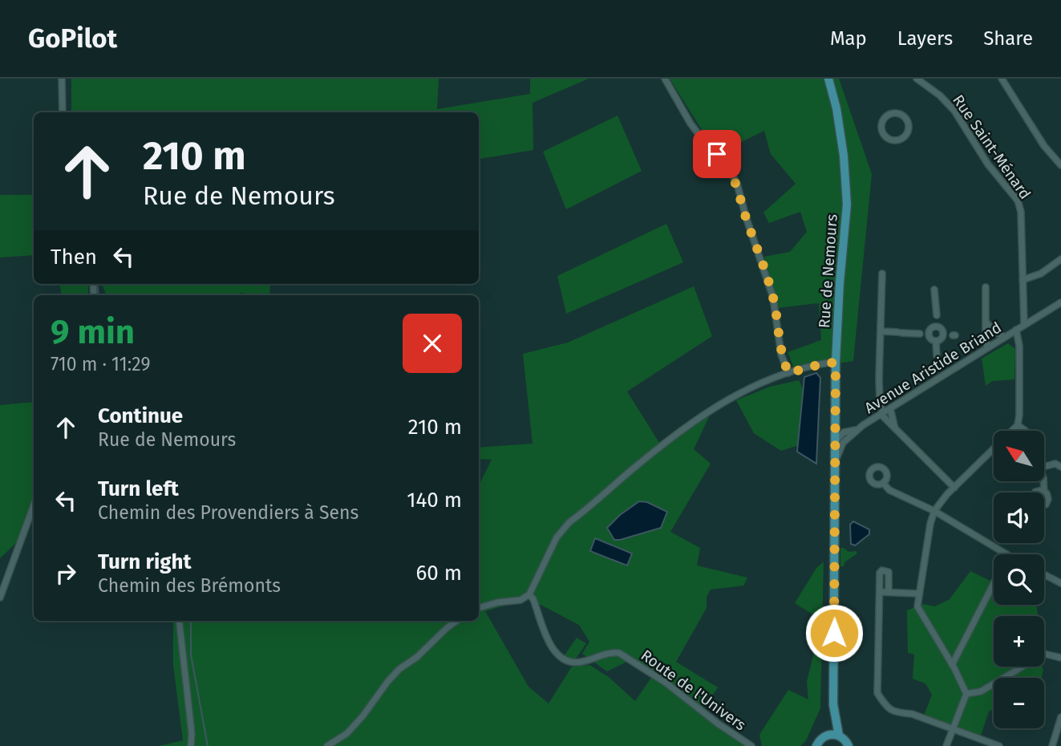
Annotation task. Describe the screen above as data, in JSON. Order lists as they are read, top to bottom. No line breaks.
{"streets":{"main road":["Rue de Nemours"],"street":["Rue Saint-Ménard","Avenue Aristide Briand","Route de l'Univers"]},"crossings":[["Rue Saint-Ménard","Avenue Aristide Briand"],["Rue de Nemours","Avenue Aristide Briand"]],"north":"top left","page":{"header":"GoPilot","nav":["Map","Layers","Share"],"turn":["210 m","Rue de Nemours"],"then":"Then","heading":["9 min","710 m · 11:29"],"list":[{"name":"Continue","note":"Rue de Nemours","value":"210 m"},{"name":"Turn left","note":"Chemin des Provendiers à Sens","value":"140 m"},{"name":"Turn right","note":"Chemin des Brémonts","value":"60 m"}],"map_buttons":["+","−"]}}
